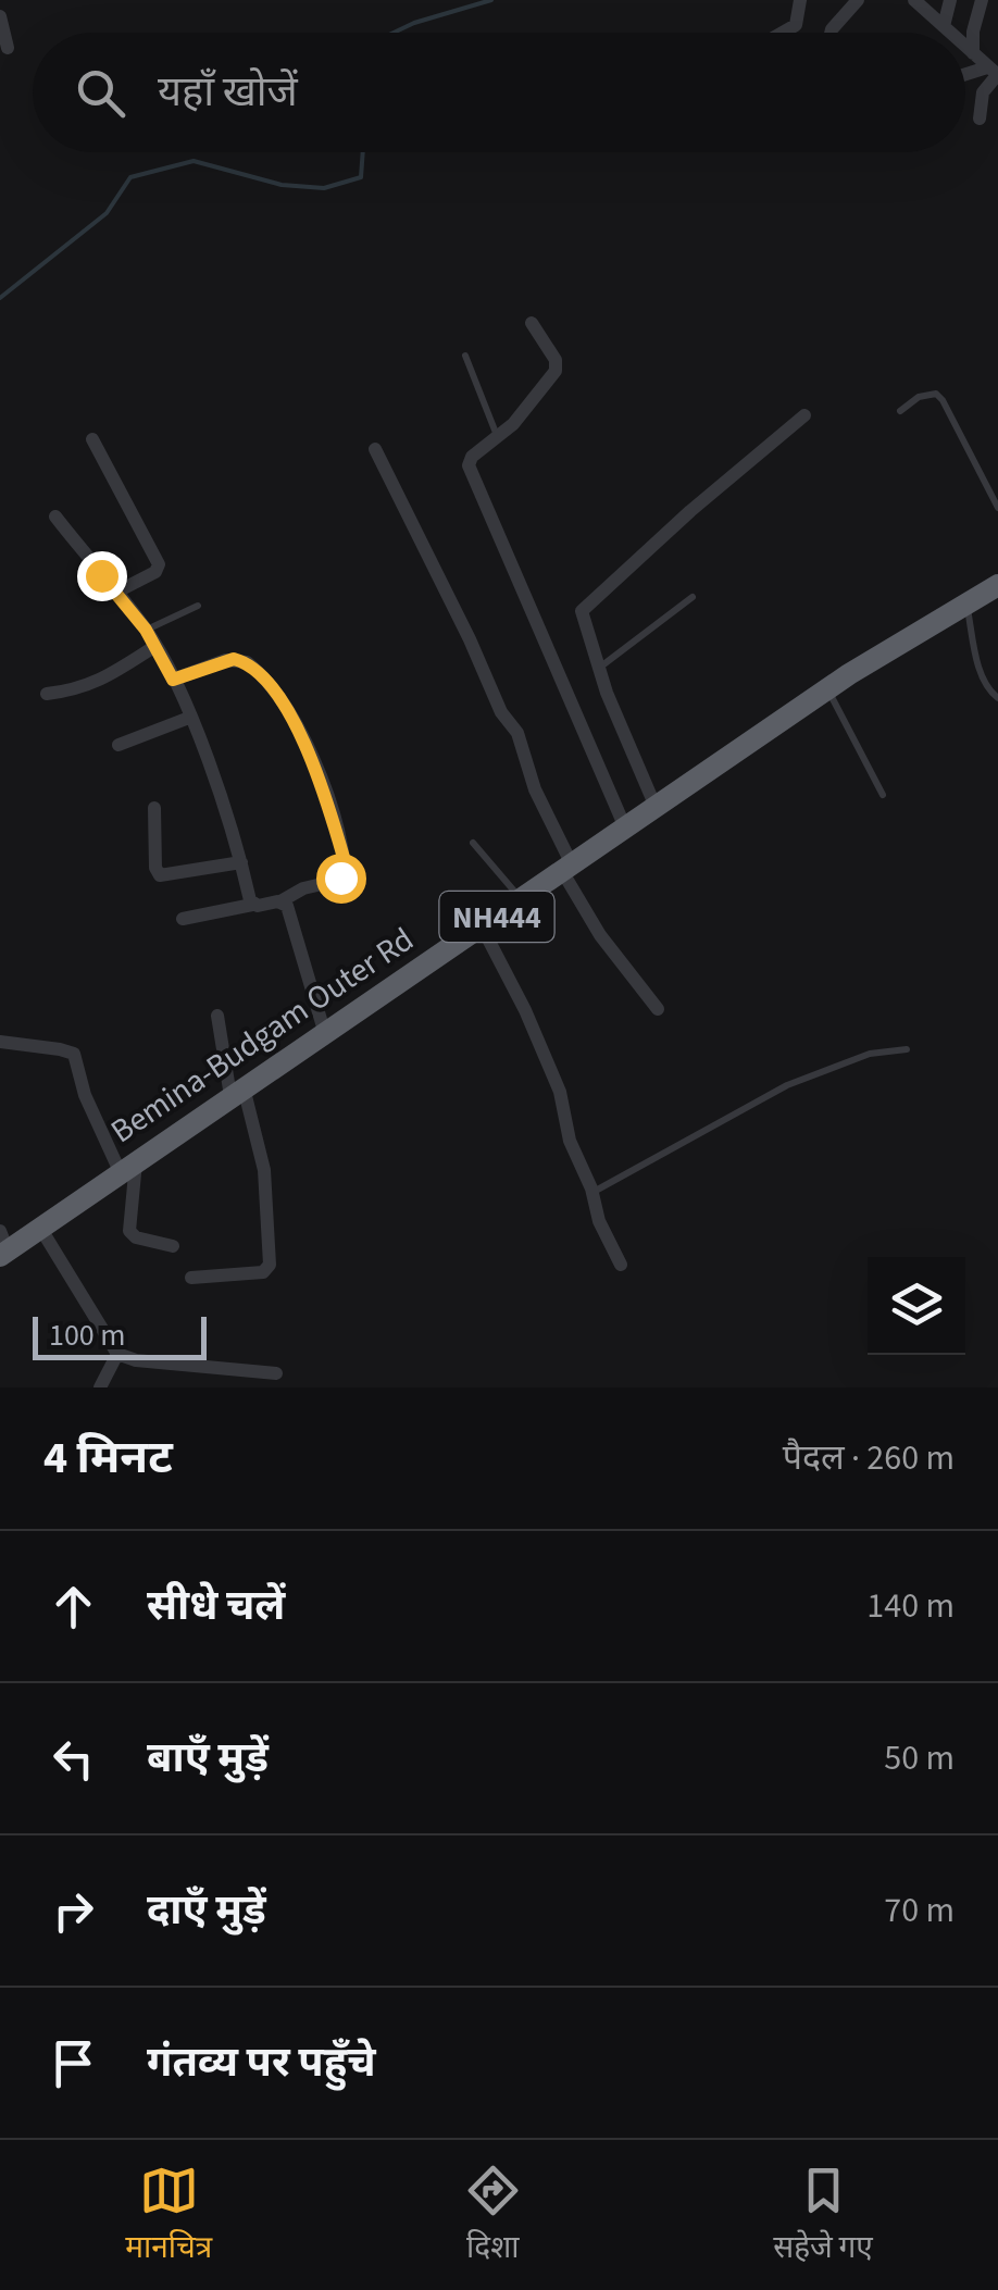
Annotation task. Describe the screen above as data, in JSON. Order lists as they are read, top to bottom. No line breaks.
{"streets":{"highway":["NH444","Bemina-Budgam Outer Rd"]},"scale_bar":"100 m","page":{"search":"यहाँ खोजें","scale":"100 m","heading":["4 मिनट","पैदल · 260 m"],"list":[["सीधे चलें","140 m"],["बाएँ मुड़ें","50 m"],["दाएँ मुड़ें","70 m"],"गंतव्य पर पहुँचे"],"nav":["मानचित्र","दिशा","सहेजे गए"]}}
